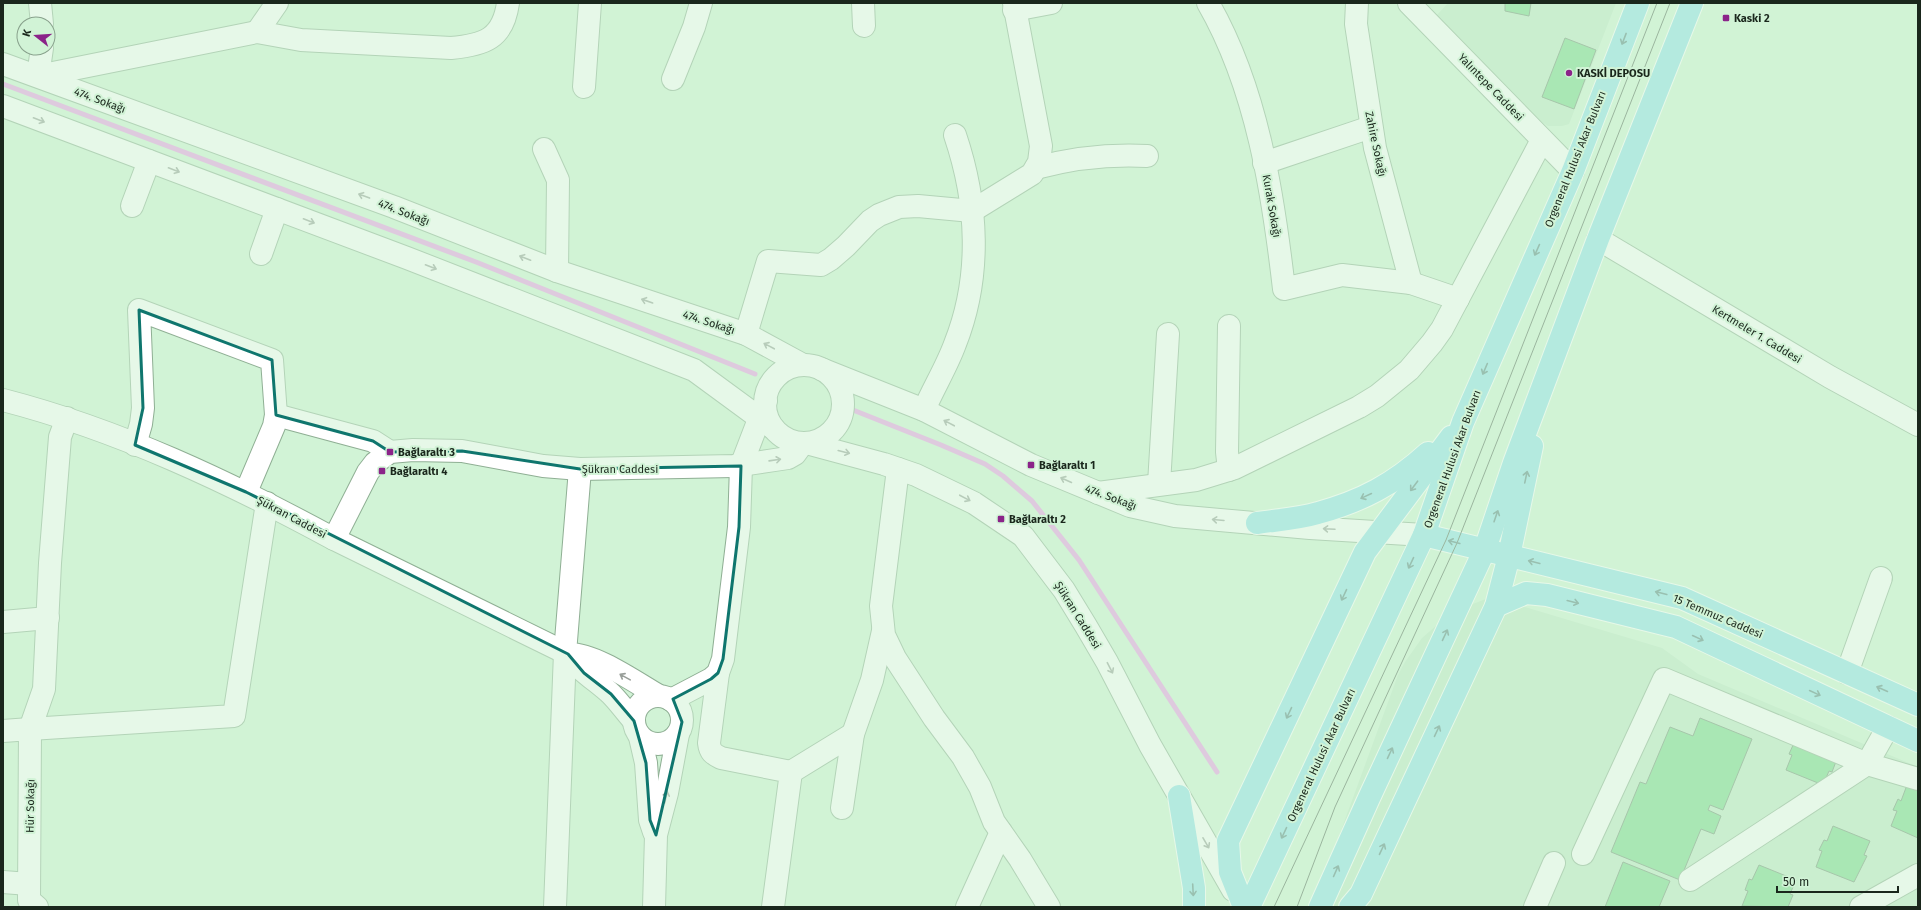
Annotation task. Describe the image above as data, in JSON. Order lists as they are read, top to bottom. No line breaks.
{"streets":{"main road":["Orgeneral Hulusi Akar Bulvarı","15 Temmuz Caddesi"],"street":["Yalıntepe Caddesi","474. Sokağı","Zahire Sokağı","Kurak Sokağı","Kertmeler 1. Caddesi","Şükran Caddesi","Hür Sokağı"]},"crossings":[["Yalıntepe Caddesi","Orgeneral Hulusi Akar Bulvarı"],["474. Sokağı","Orgeneral Hulusi Akar Bulvarı"],["474. Sokağı","Şükran Caddesi"],["474. Sokağı","15 Temmuz Caddesi"],["Zahire Sokağı","Kurak Sokağı"],["Orgeneral Hulusi Akar Bulvarı","15 Temmuz Caddesi"],["Şükran Caddesi","Hür Sokağı"]],"places":{"transit":["Kaski 2","Bağlaraltı 3","Bağlaraltı 1","Bağlaraltı 4","Bağlaraltı 2"],"other":["KASKİ DEPOSU"]},"scale_bar":"50 m","north":"left"}
